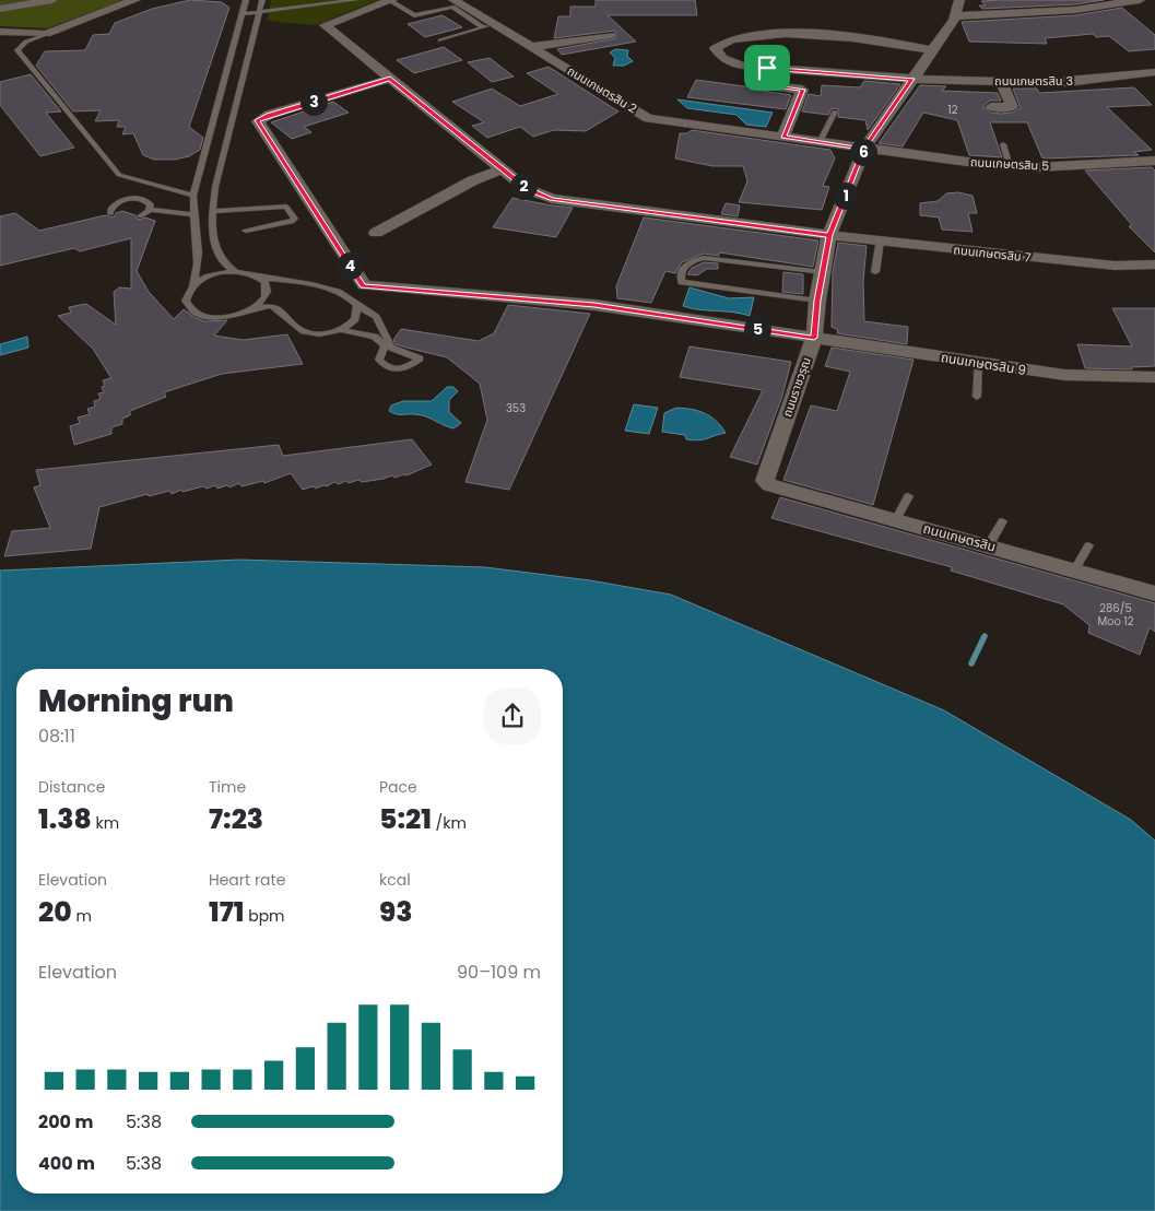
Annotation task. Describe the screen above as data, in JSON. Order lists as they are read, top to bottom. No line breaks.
{"streets":{"street":["ถนนเกษตรสิน 3","ถนนเกษตรสิน 2","ถนนเกษตรสิน 5","ถนนเกษตรสิน 7","ถนนเกษตรสิน 9","ถนนราชวรุณ","ถนนเกษตรสิน"]},"crossings":[["ถนนเกษตรสิน 3","ถนนราชวรุณ"],["ถนนเกษตรสิน 2","ถนนเกษตรสิน 5"],["ถนนเกษตรสิน 2","ถนนราชวรุณ"],["ถนนเกษตรสิน 5","ถนนราชวรุณ"],["ถนนเกษตรสิน 7","ถนนเกษตรสิน 9"],["ถนนเกษตรสิน 7","ถนนราชวรุณ"],["ถนนเกษตรสิน 9","ถนนราชวรุณ"],["ถนนราชวรุณ","ถนนเกษตรสิน"]],"house_numbers":["12","353","286/5 Moo 12"],"page":{"pins":["3","6","2","1","4","5"],"heading":["Morning run","08:11"],"stats":[["Distance","1.38 km"],["Time","7:23"],["Pace","5:21 /km"],["Elevation","20 m"],["Heart rate","171 bpm"],["kcal","93"]],"chart":["Elevation","90–109 m"],"list":[{"name":"200 m","note":"5:38"},{"name":"400 m","note":"5:38"}]}}
